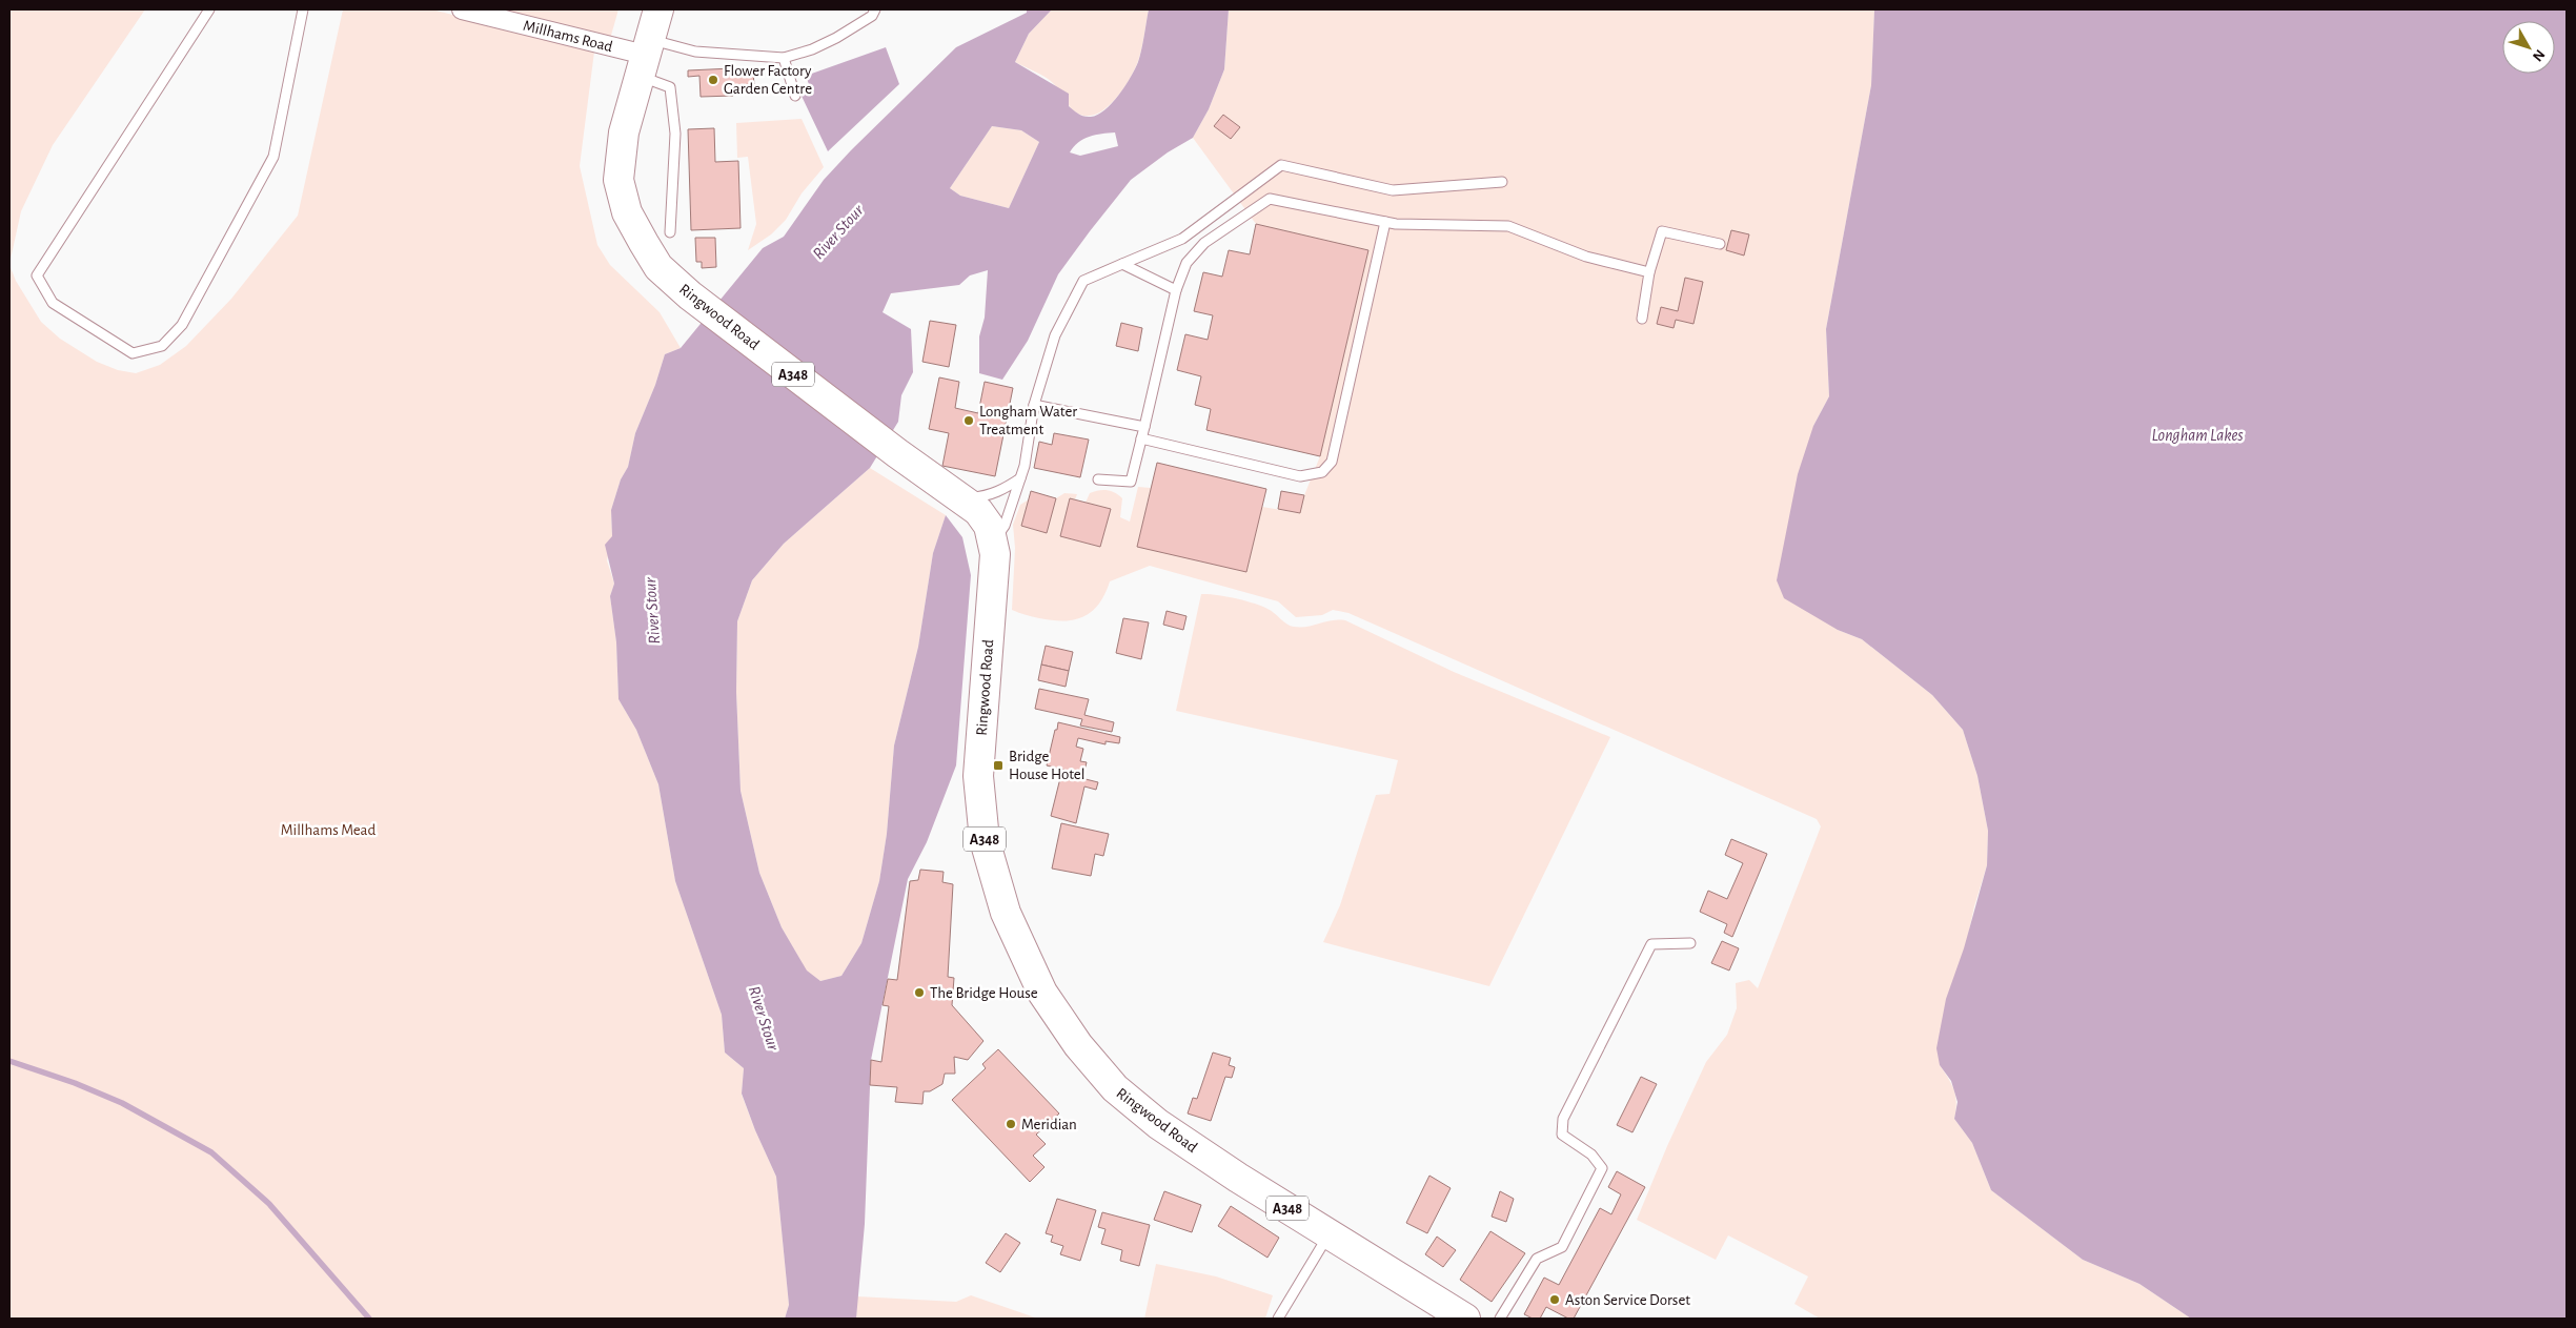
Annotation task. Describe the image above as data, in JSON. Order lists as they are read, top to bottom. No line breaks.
{"streets":{"highway":["Ringwood Road","A348"],"street":["Millhams Road"]},"crossings":[["Millhams Road","Ringwood Road"]],"water":["River Stour","Longham Lakes"],"parks":["Millhams Mead"],"places":{"other":["Flower Factory Garden Centre","Longham Water Treatment","The Bridge House","Meridian","Aston Service Dorset"],"transit":["Bridge House Hotel"]},"north":"bottom right"}
